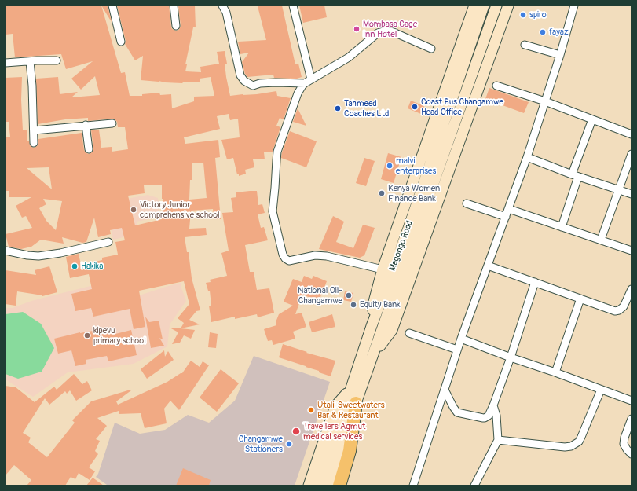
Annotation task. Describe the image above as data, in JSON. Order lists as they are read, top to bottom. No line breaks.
{"streets":{"main road":["Magongo Road"]},"places":["spiro","Mombasa Cage Inn Hotel","fayaz","Coast Bus Changamwe Head Office","Tahmeed Coaches Ltd","malvi enterprises","Kenya Women Finance Bank","Victory Junior comprehensive school","Hakika","National Oil- Changamwe","Equity Bank","kipevu primary school","Utalii Sweetwaters Bar & Restaurant","Travellers Agmut medical services","Changamwe Stationers"]}
